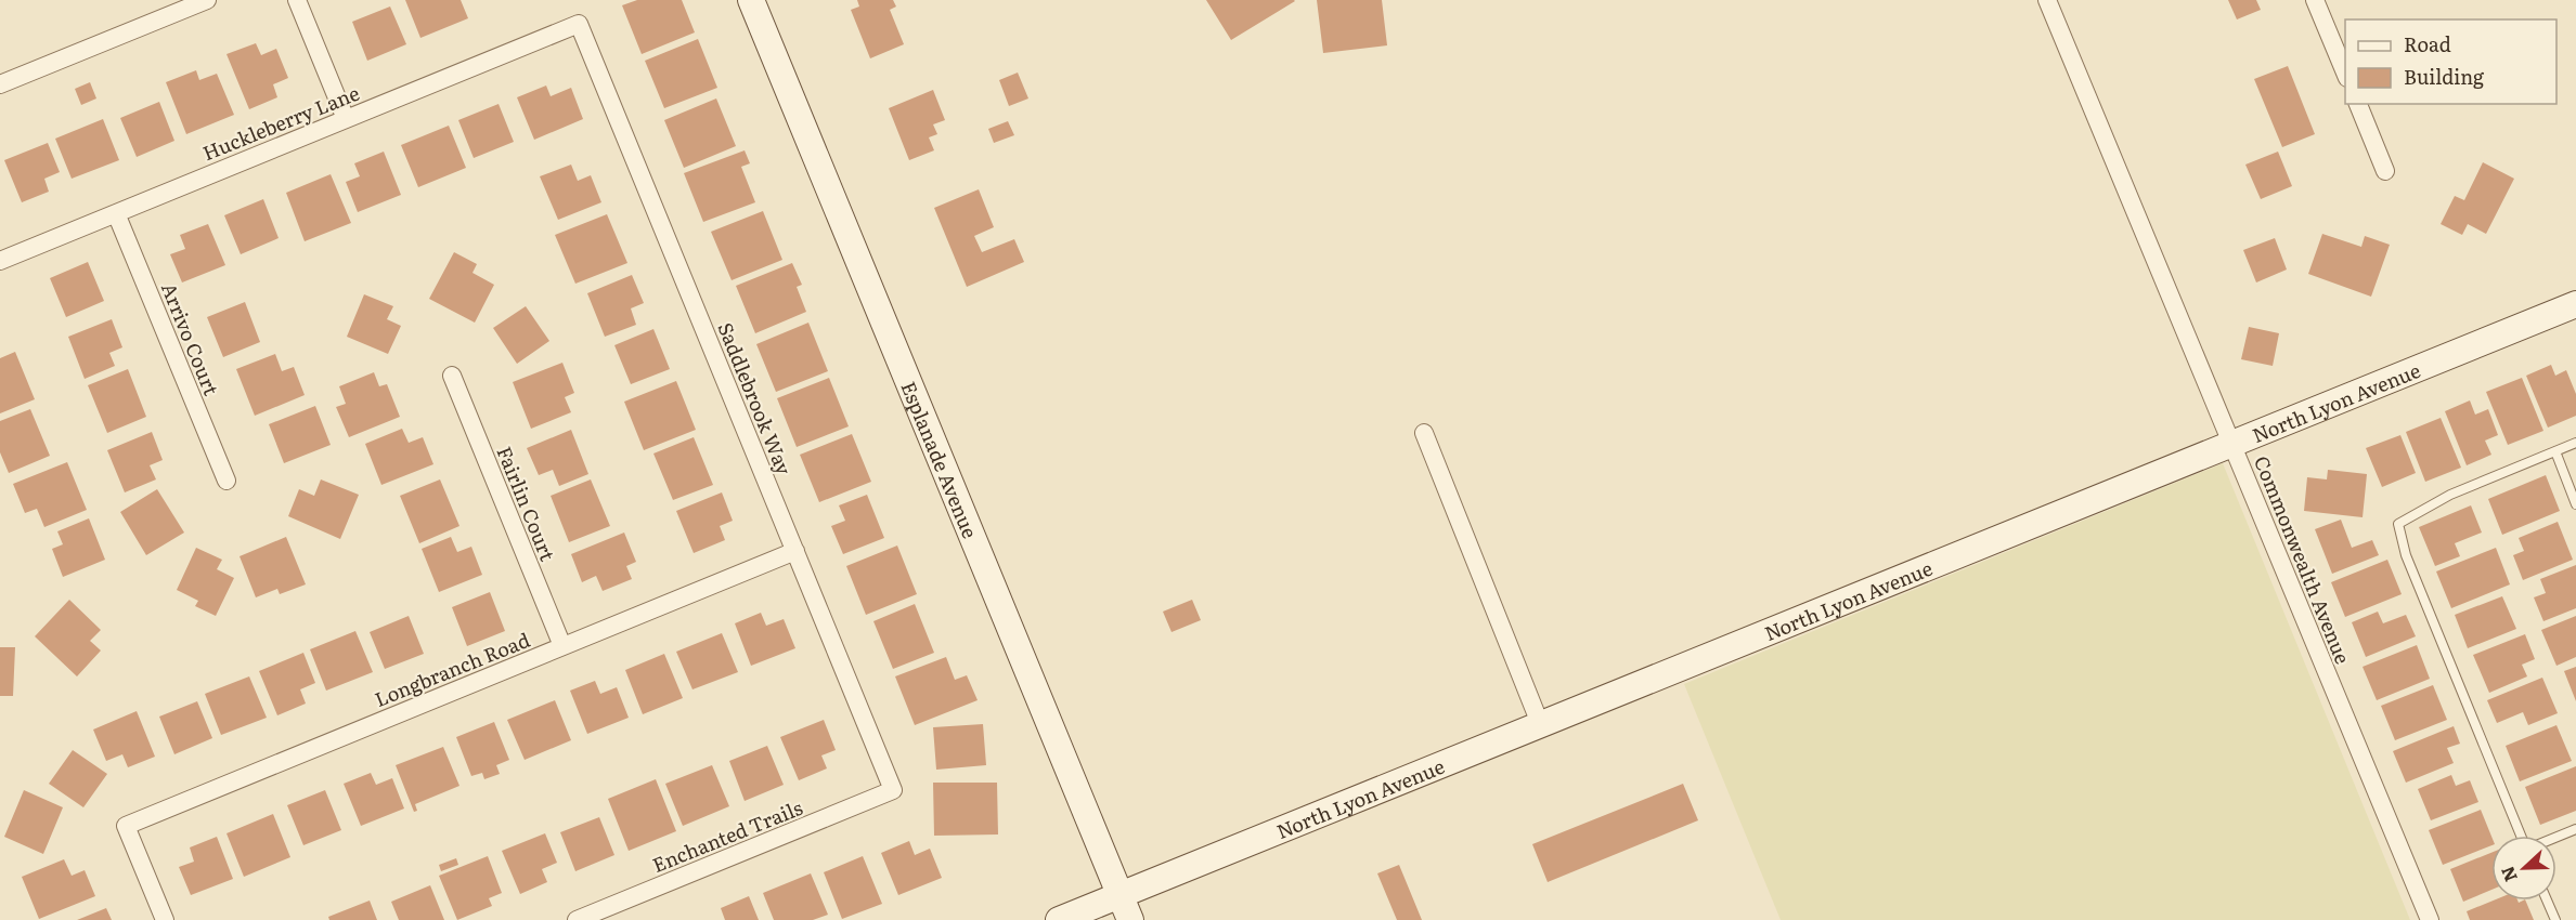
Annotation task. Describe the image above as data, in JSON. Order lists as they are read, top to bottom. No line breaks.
{"streets":{"street":["Huckleberry Lane","Arrivo Court","Saddlebrook Way","North Lyon Avenue","Esplanade Avenue","Fairlin Court","Commonwealth Avenue","Longbranch Road","Enchanted Trails"]},"crossings":[["Huckleberry Lane","Arrivo Court"],["Huckleberry Lane","Saddlebrook Way"],["Saddlebrook Way","Longbranch Road"],["Saddlebrook Way","Enchanted Trails"],["North Lyon Avenue","Esplanade Avenue"],["North Lyon Avenue","Commonwealth Avenue"],["Fairlin Court","Longbranch Road"]],"legend":["Road","Building"],"north":"left"}
